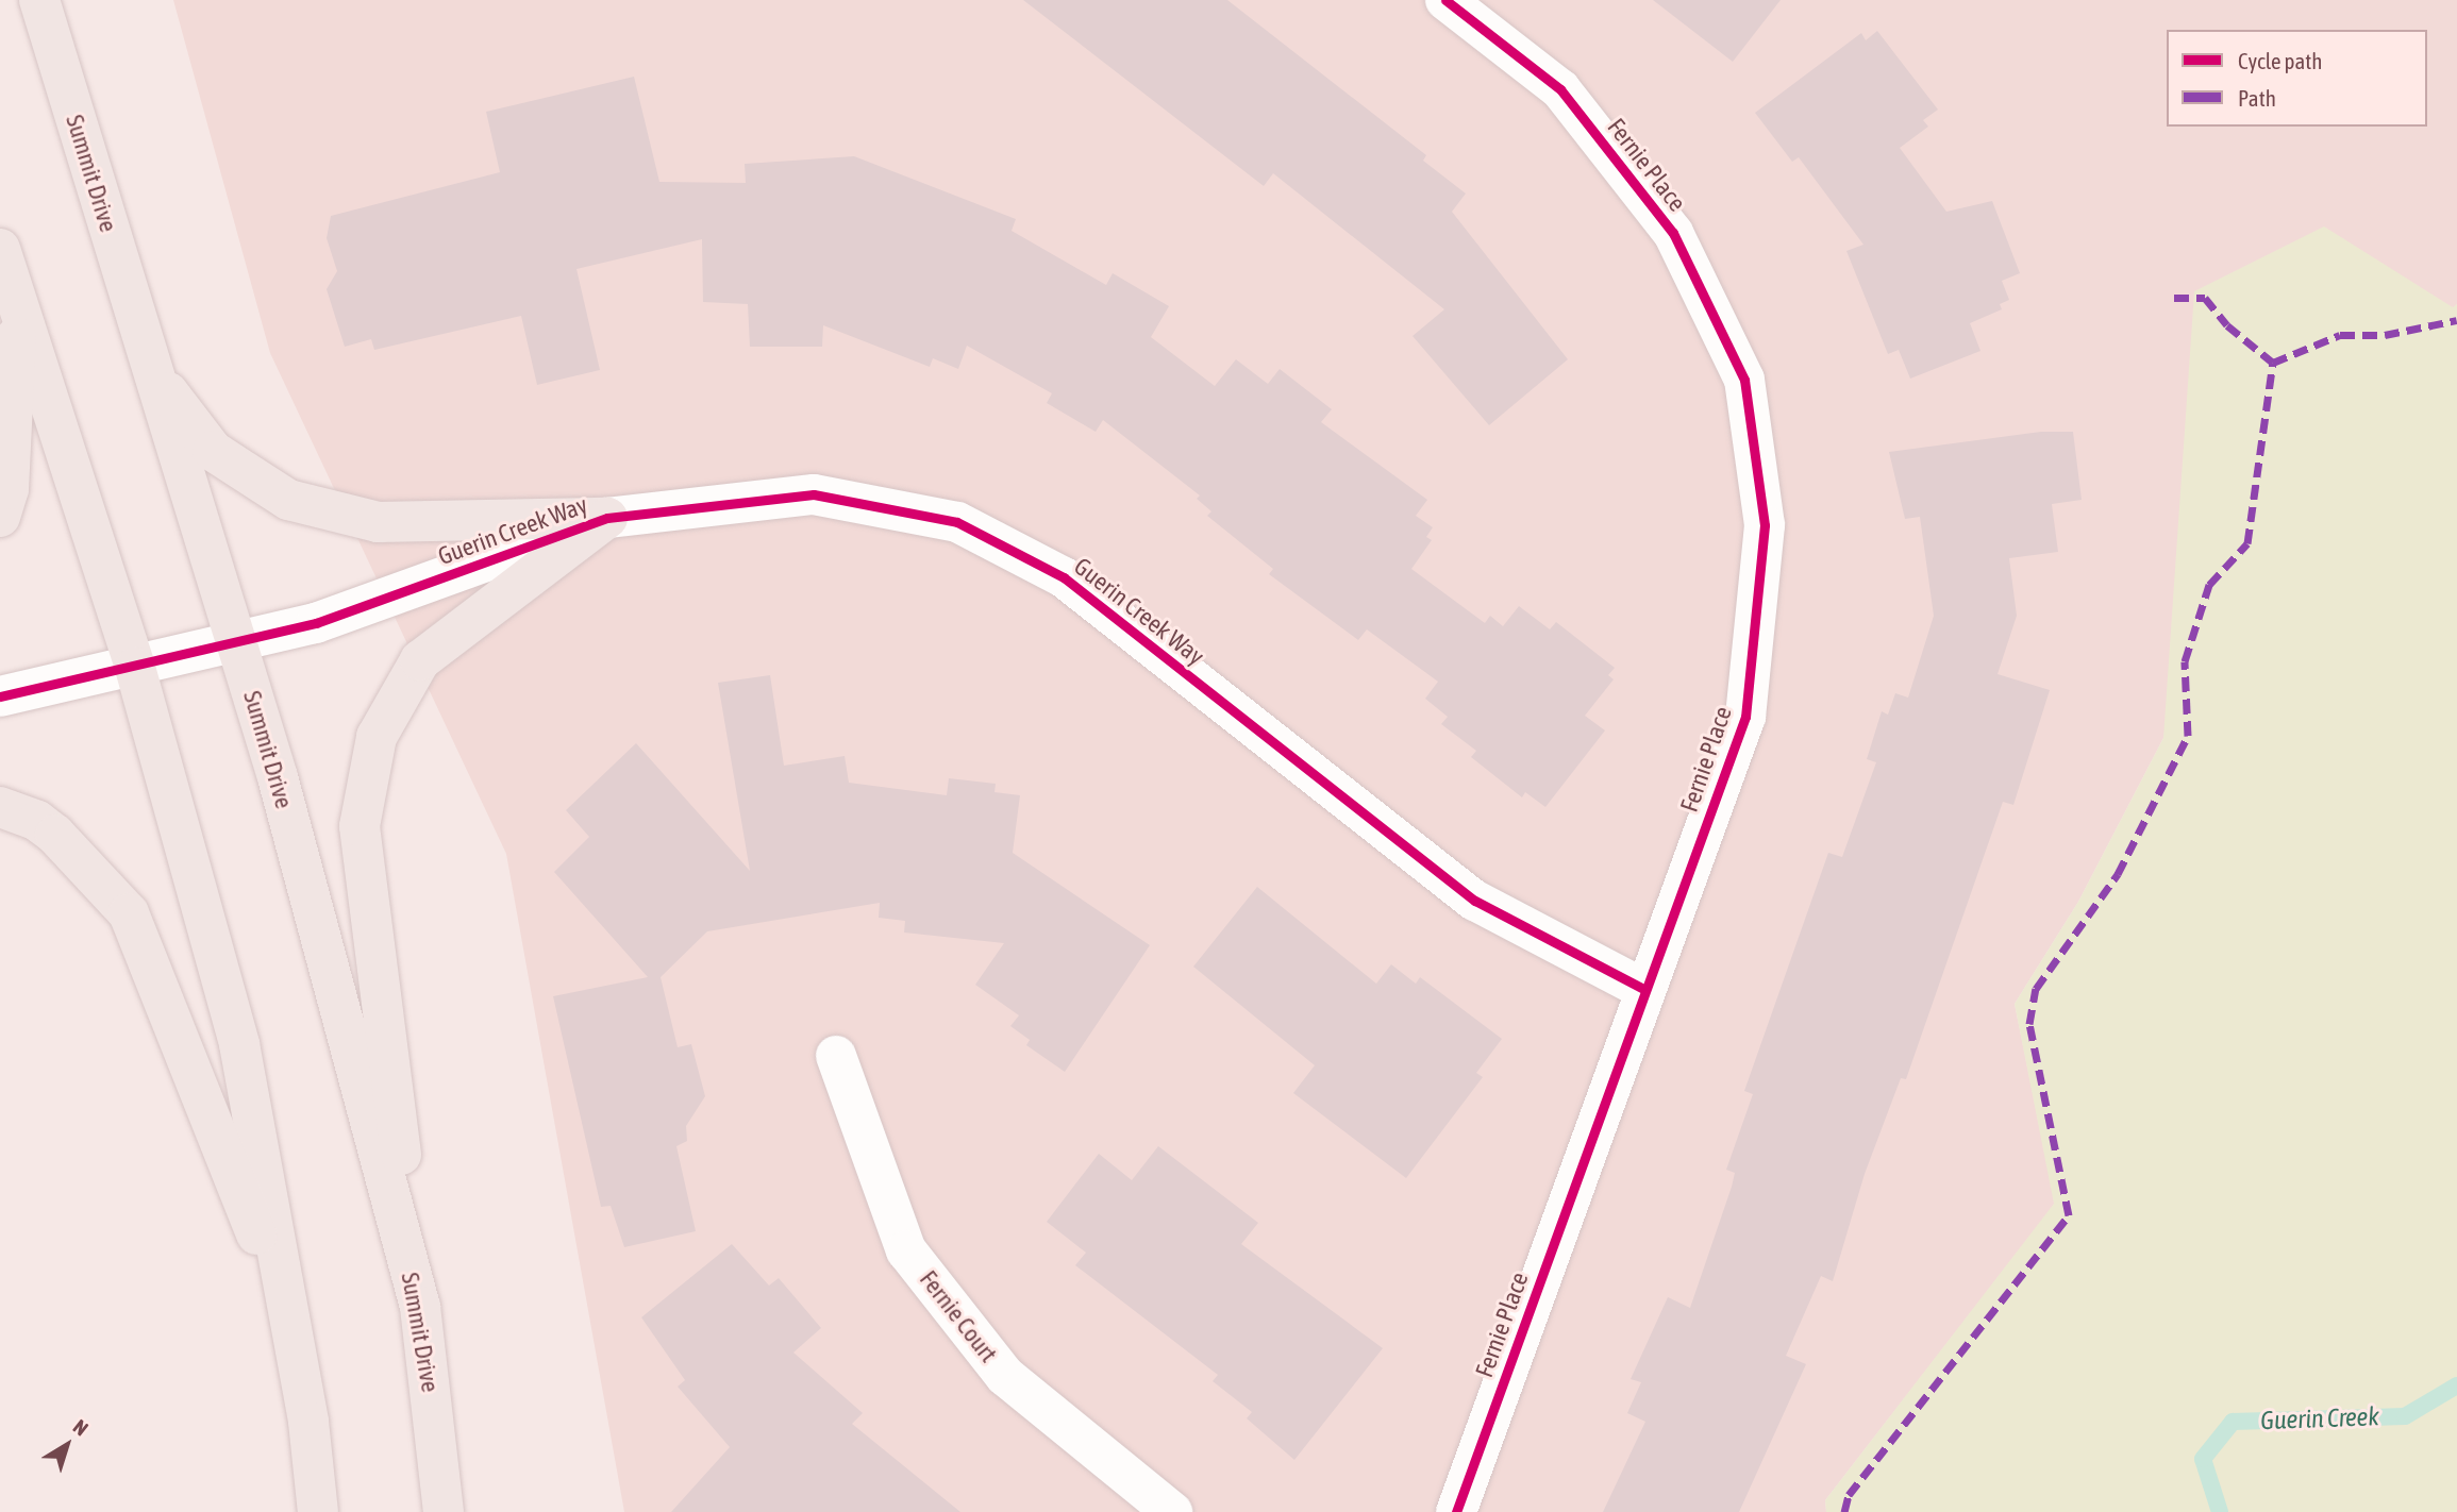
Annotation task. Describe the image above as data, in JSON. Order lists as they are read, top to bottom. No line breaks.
{"streets":{"main road":["Summit Drive"],"street":["Fernie Place","Guerin Creek Way","Fernie Court"]},"crossings":[["Fernie Place","Guerin Creek Way"],["Summit Drive","Guerin Creek Way"]],"water":["Guerin Creek"],"legend":["Cycle path","Path"],"north":"top right"}
